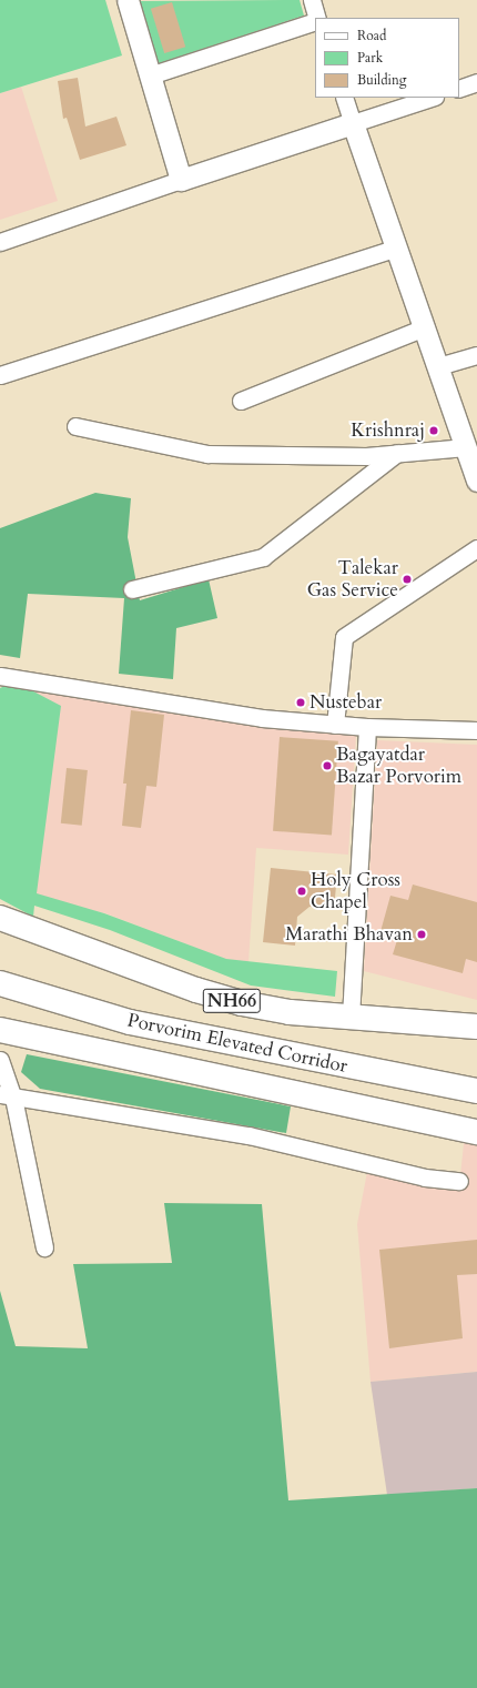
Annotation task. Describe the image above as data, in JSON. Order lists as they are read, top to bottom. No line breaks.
{"streets":{"main road":["NH66","Porvorim Elevated Corridor"]},"places":["Krishnraj","Talekar Gas Service","Nustebar","Bagayatdar Bazar Porvorim","Holy Cross Chapel","Marathi Bhavan"],"legend":["Road","Park","Building"]}
